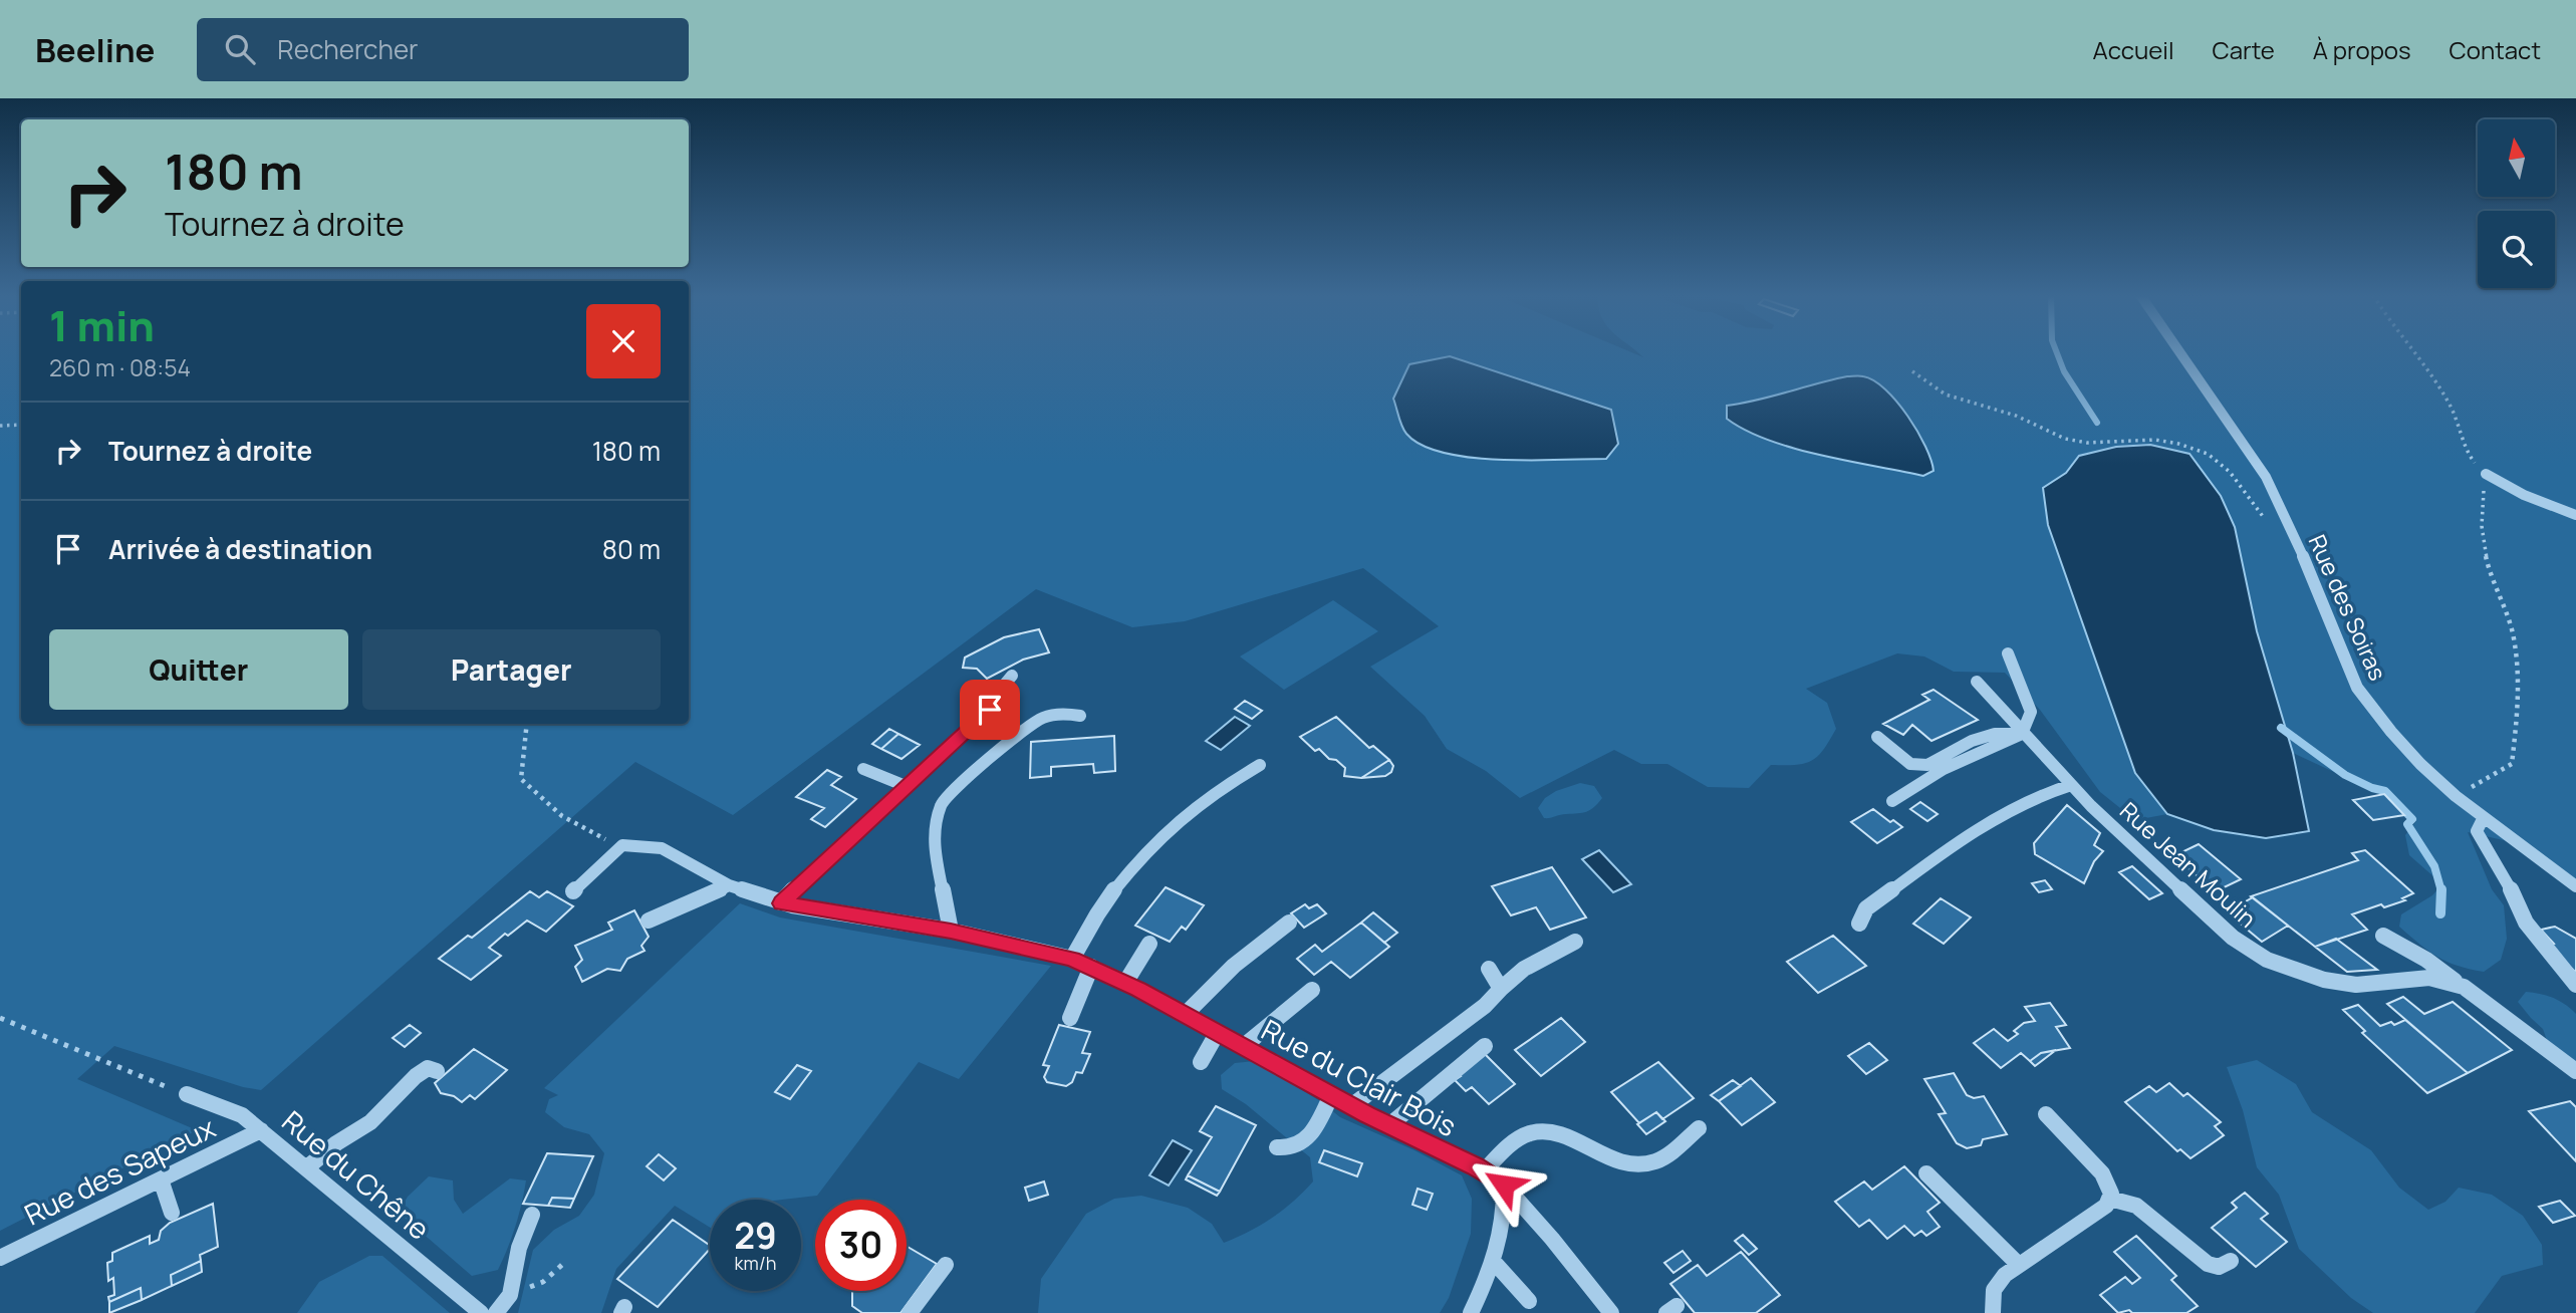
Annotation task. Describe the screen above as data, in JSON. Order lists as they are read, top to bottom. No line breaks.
{"streets":{"street":["Rue des Soiras","Rue Jean Moulin","Rue du Clair Bois","Rue des Sapeux","Rue du Chêne"]},"crossings":[["Rue des Sapeux","Rue du Chêne"]],"north":"top","page":{"header":"Beeline","search":"Rechercher","nav":["Accueil","Carte","À propos","Contact"],"turn":["180 m","Tournez à droite"],"heading":["1 min","260 m · 08:54"],"list":[{"name":"Tournez à droite","value":"180 m"},{"name":"Arrivée à destination","value":"80 m"}],"buttons":["Quitter","Partager"],"speed":"29 km/h","limit":"30"}}
